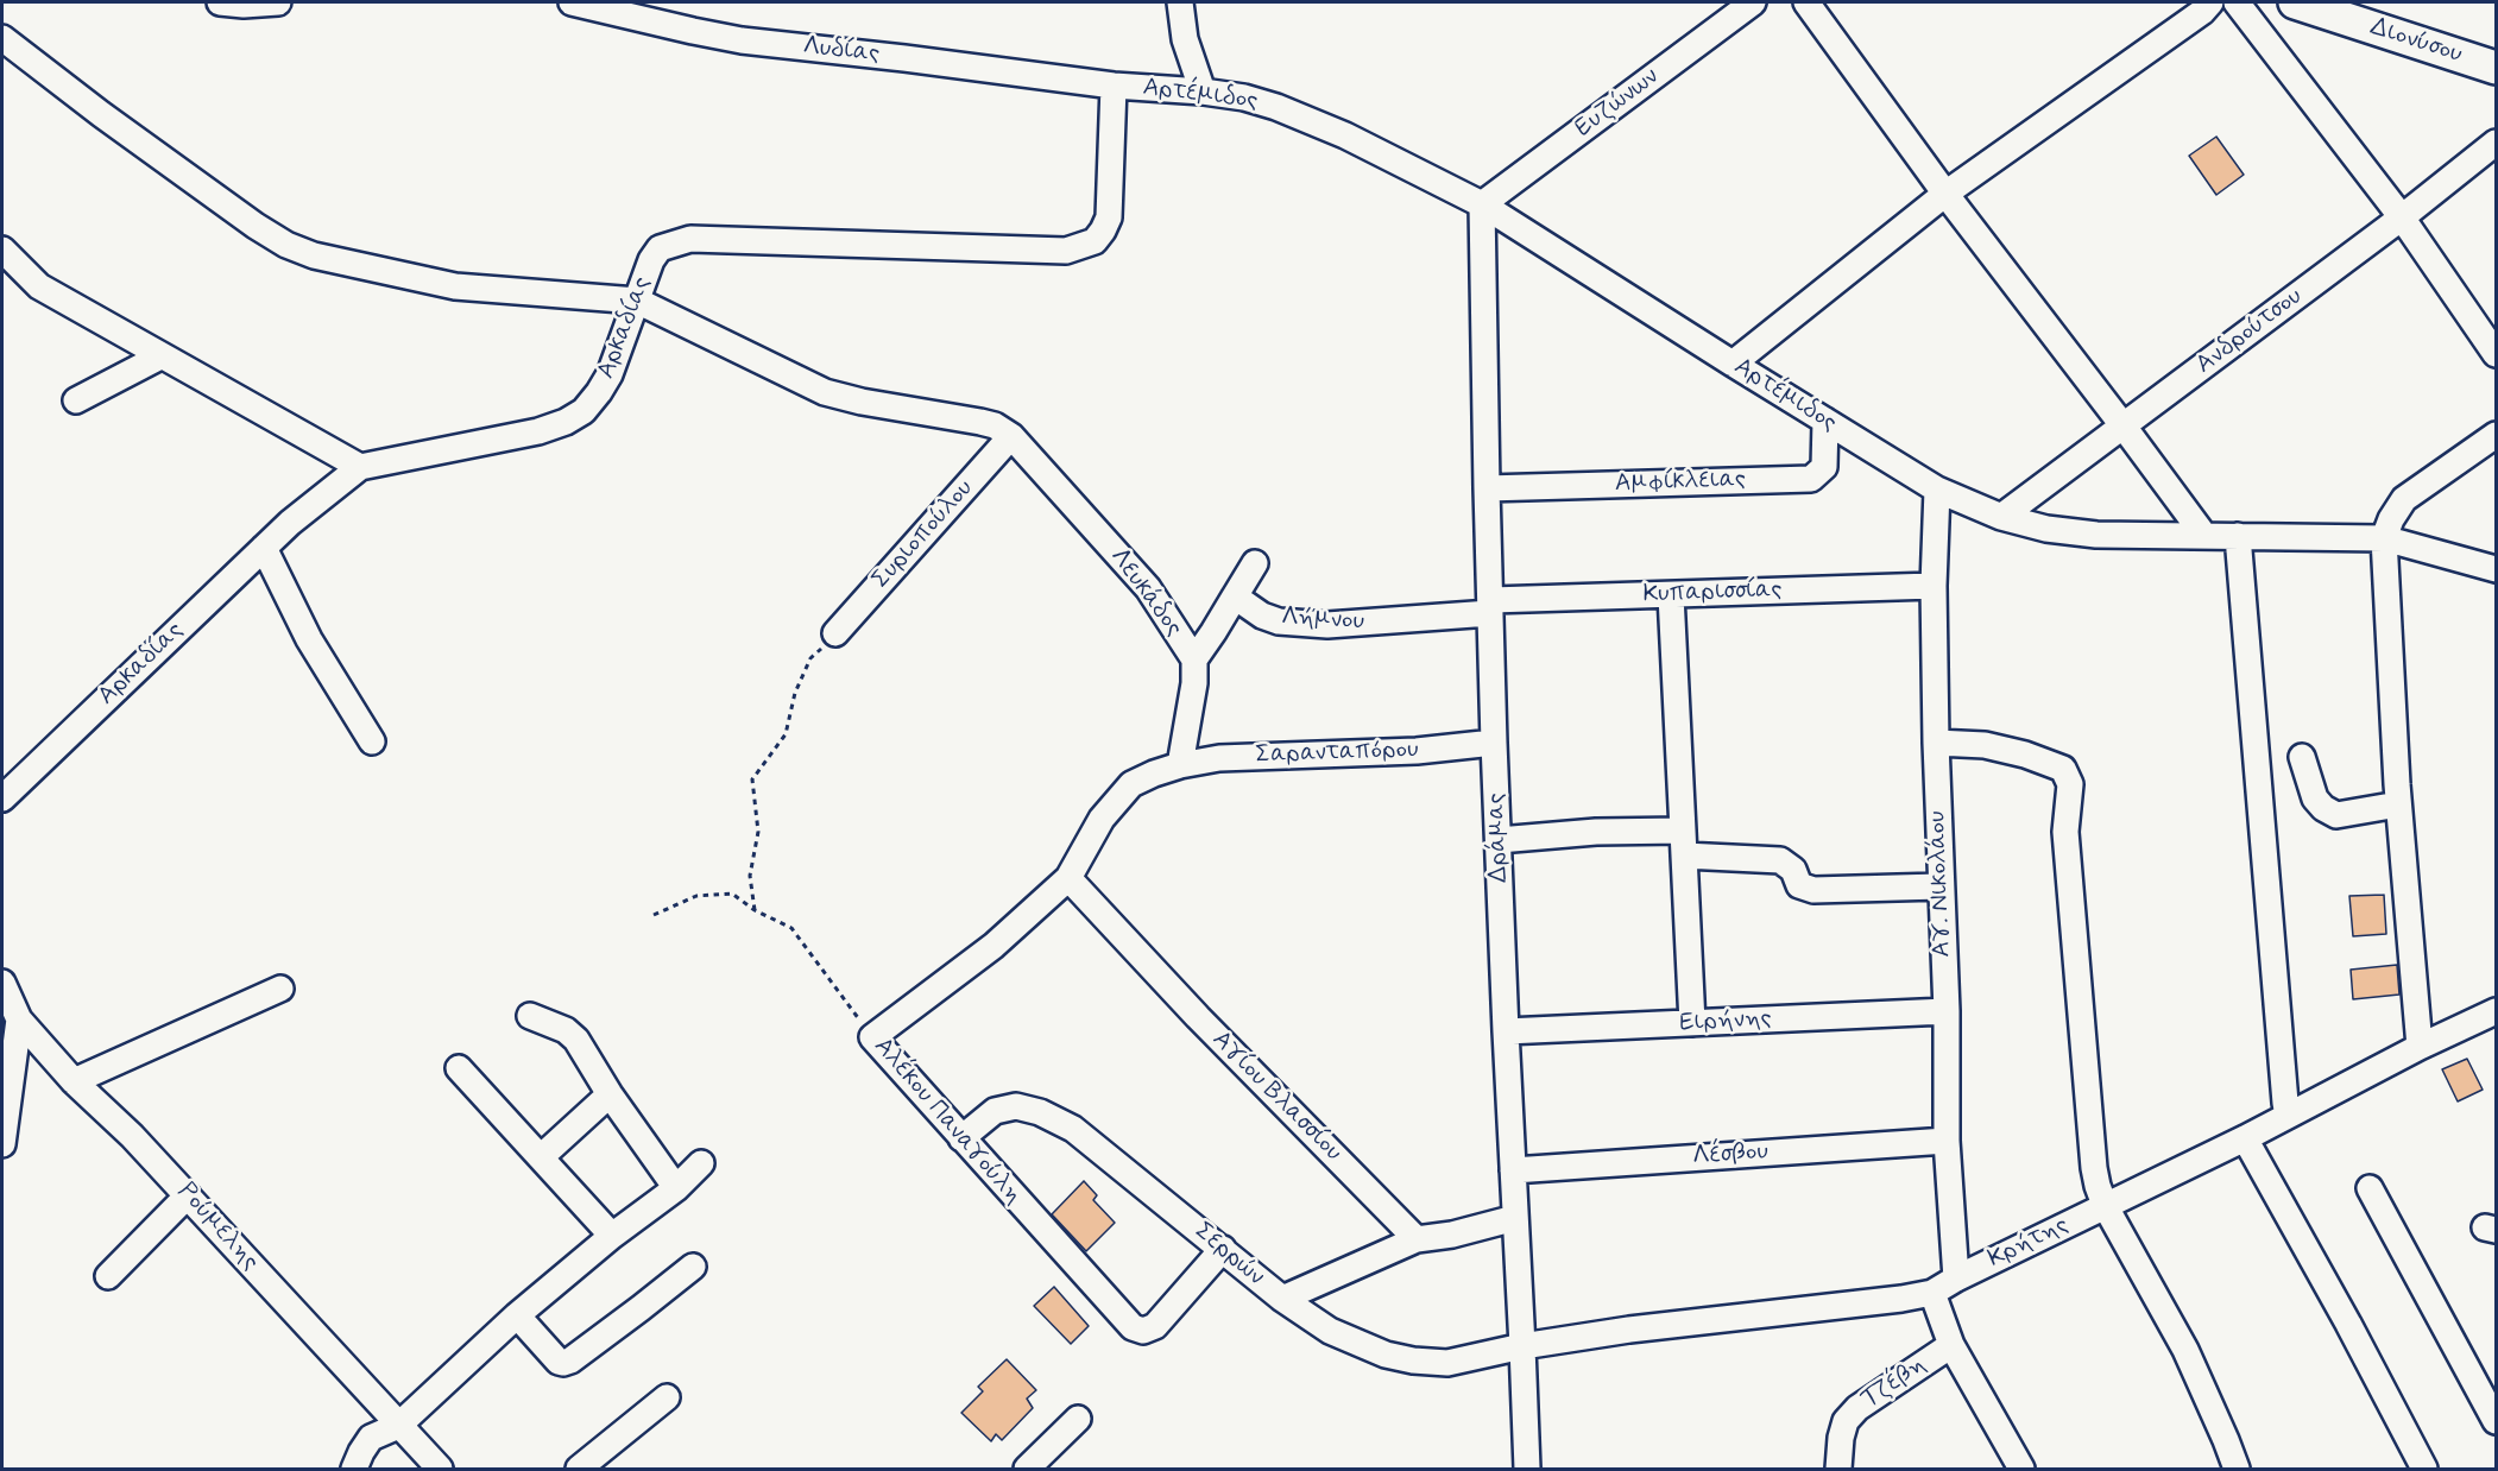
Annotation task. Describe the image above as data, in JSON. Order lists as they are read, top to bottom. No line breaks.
{"streets":{"main road":["Διονύσου"],"street":["Λυδίας","Αρτέμιδος","Ευζώνων","Αρκαδίας","Ανδρούτσου","Αμφίκλειας","Συριοπούλου","Λευκάδος","Κυπαρισσίας","Λήμνου","Σαρανταπόρου","Δράμας","Αγ. Νικολάου","Ειρήνης","Αγίου Βλασσίου","Αλέκου Παναγούλη","Λέσβου","Ρούμελης","Κρήτης","Σερρών","Τζέβη"]},"crossings":[["Λυδίας","Αρτέμιδος"],["Λυδίας","Αρκαδίας"],["Αρτέμιδος","Ευζώνων"],["Αρτέμιδος","Αρκαδίας"],["Αρτέμιδος","Ανδρούτσου"],["Αρτέμιδος","Αμφίκλειας"],["Αρτέμιδος","Δράμας"],["Αρτέμιδος","Αγ. Νικολάου"],["Ευζώνων","Δράμας"],["Αρκαδίας","Λευκάδος"],["Αμφίκλειας","Δράμας"],["Συριοπούλου","Λευκάδος"],["Λευκάδος","Σαρανταπόρου"],["Κυπαρισσίας","Λήμνου"],["Κυπαρισσίας","Δράμας"],["Κυπαρισσίας","Αγ. Νικολάου"],["Λήμνου","Δράμας"],["Σαρανταπόρου","Δράμας"],["Δράμας","Ειρήνης"],["Δράμας","Λέσβου"],["Δράμας","Κρήτης"],["Δράμας","Σερρών"],["Αγ. Νικολάου","Ειρήνης"],["Αγ. Νικολάου","Λέσβου"],["Αγ. Νικολάου","Κρήτης"],["Αλέκου Παναγούλη","Σερρών"],["Κρήτης","Σερρών"]]}
